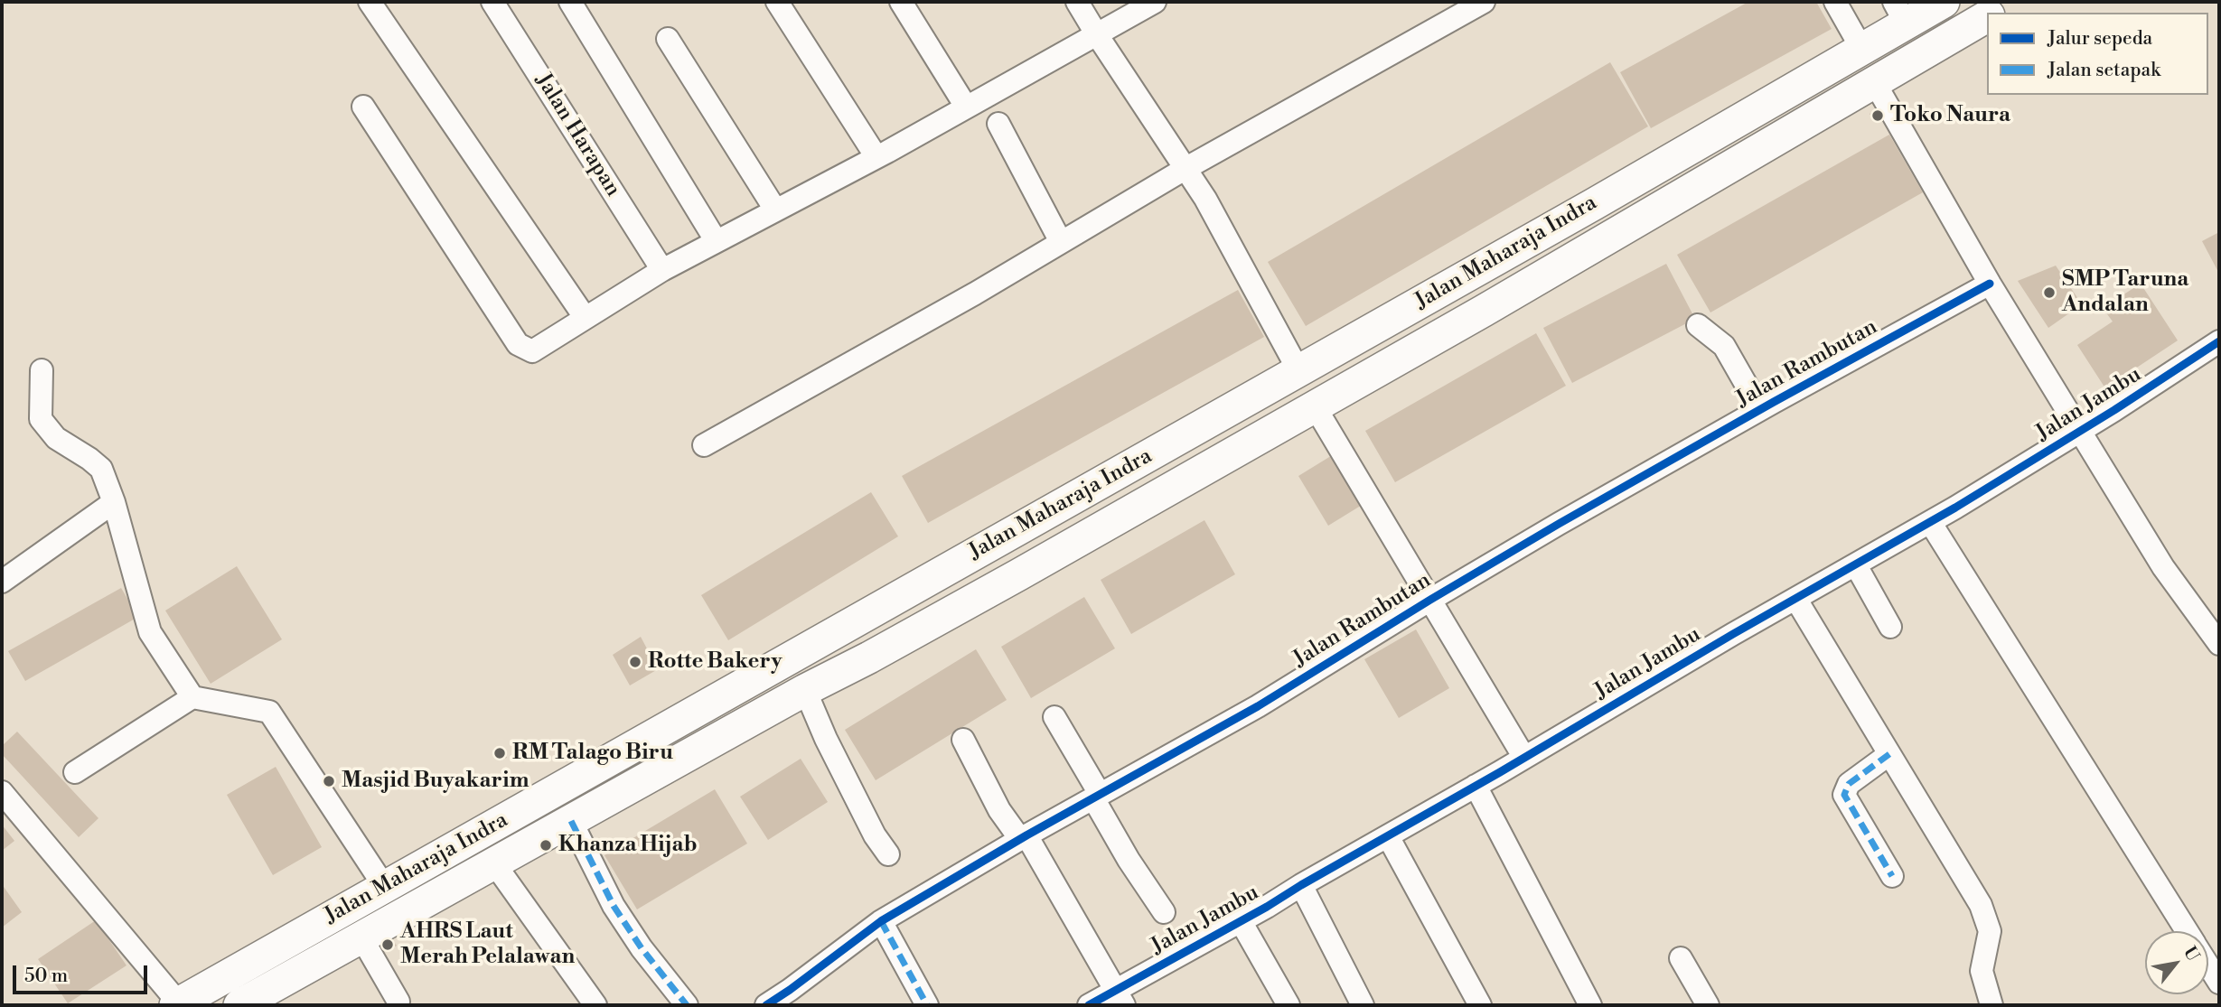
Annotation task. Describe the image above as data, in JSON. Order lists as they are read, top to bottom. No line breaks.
{"streets":{"highway":["Jalan Maharaja Indra"],"street":["Jalan Harapan","Jalan Rambutan","Jalan Jambu"]},"places":["Toko Naura","SMP Taruna Andalan","Rotte Bakery","RM Talago Biru","Masjid Buyakarim","Khanza Hijab","AHRS Laut Merah Pelalawan"],"legend":["Jalur sepeda","Jalan setapak"],"scale_bar":"50 m","north":"top right"}
